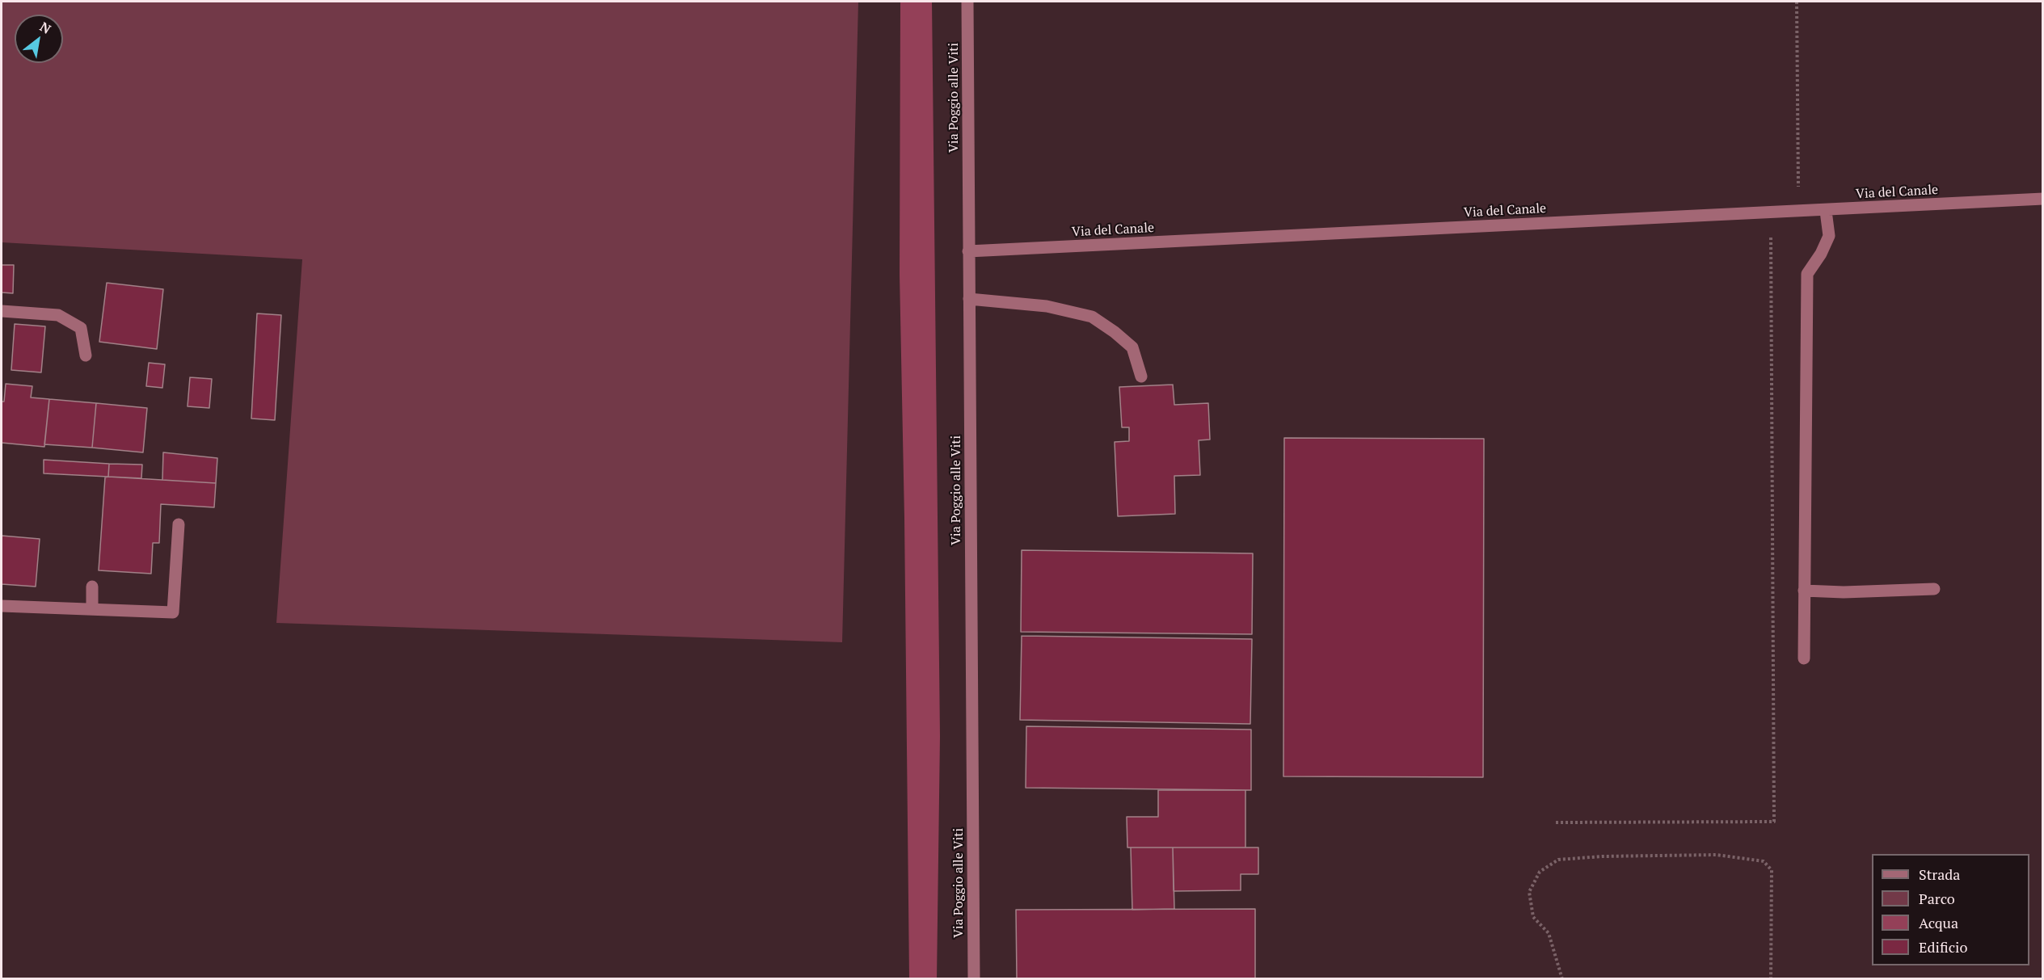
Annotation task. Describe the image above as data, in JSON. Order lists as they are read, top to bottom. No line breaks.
{"streets":{"street":["Via Poggio alle Viti","Via del Canale"]},"crossings":[["Via Poggio alle Viti","Via del Canale"]],"legend":["Strada","Parco","Acqua","Edificio"],"north":"top right"}
